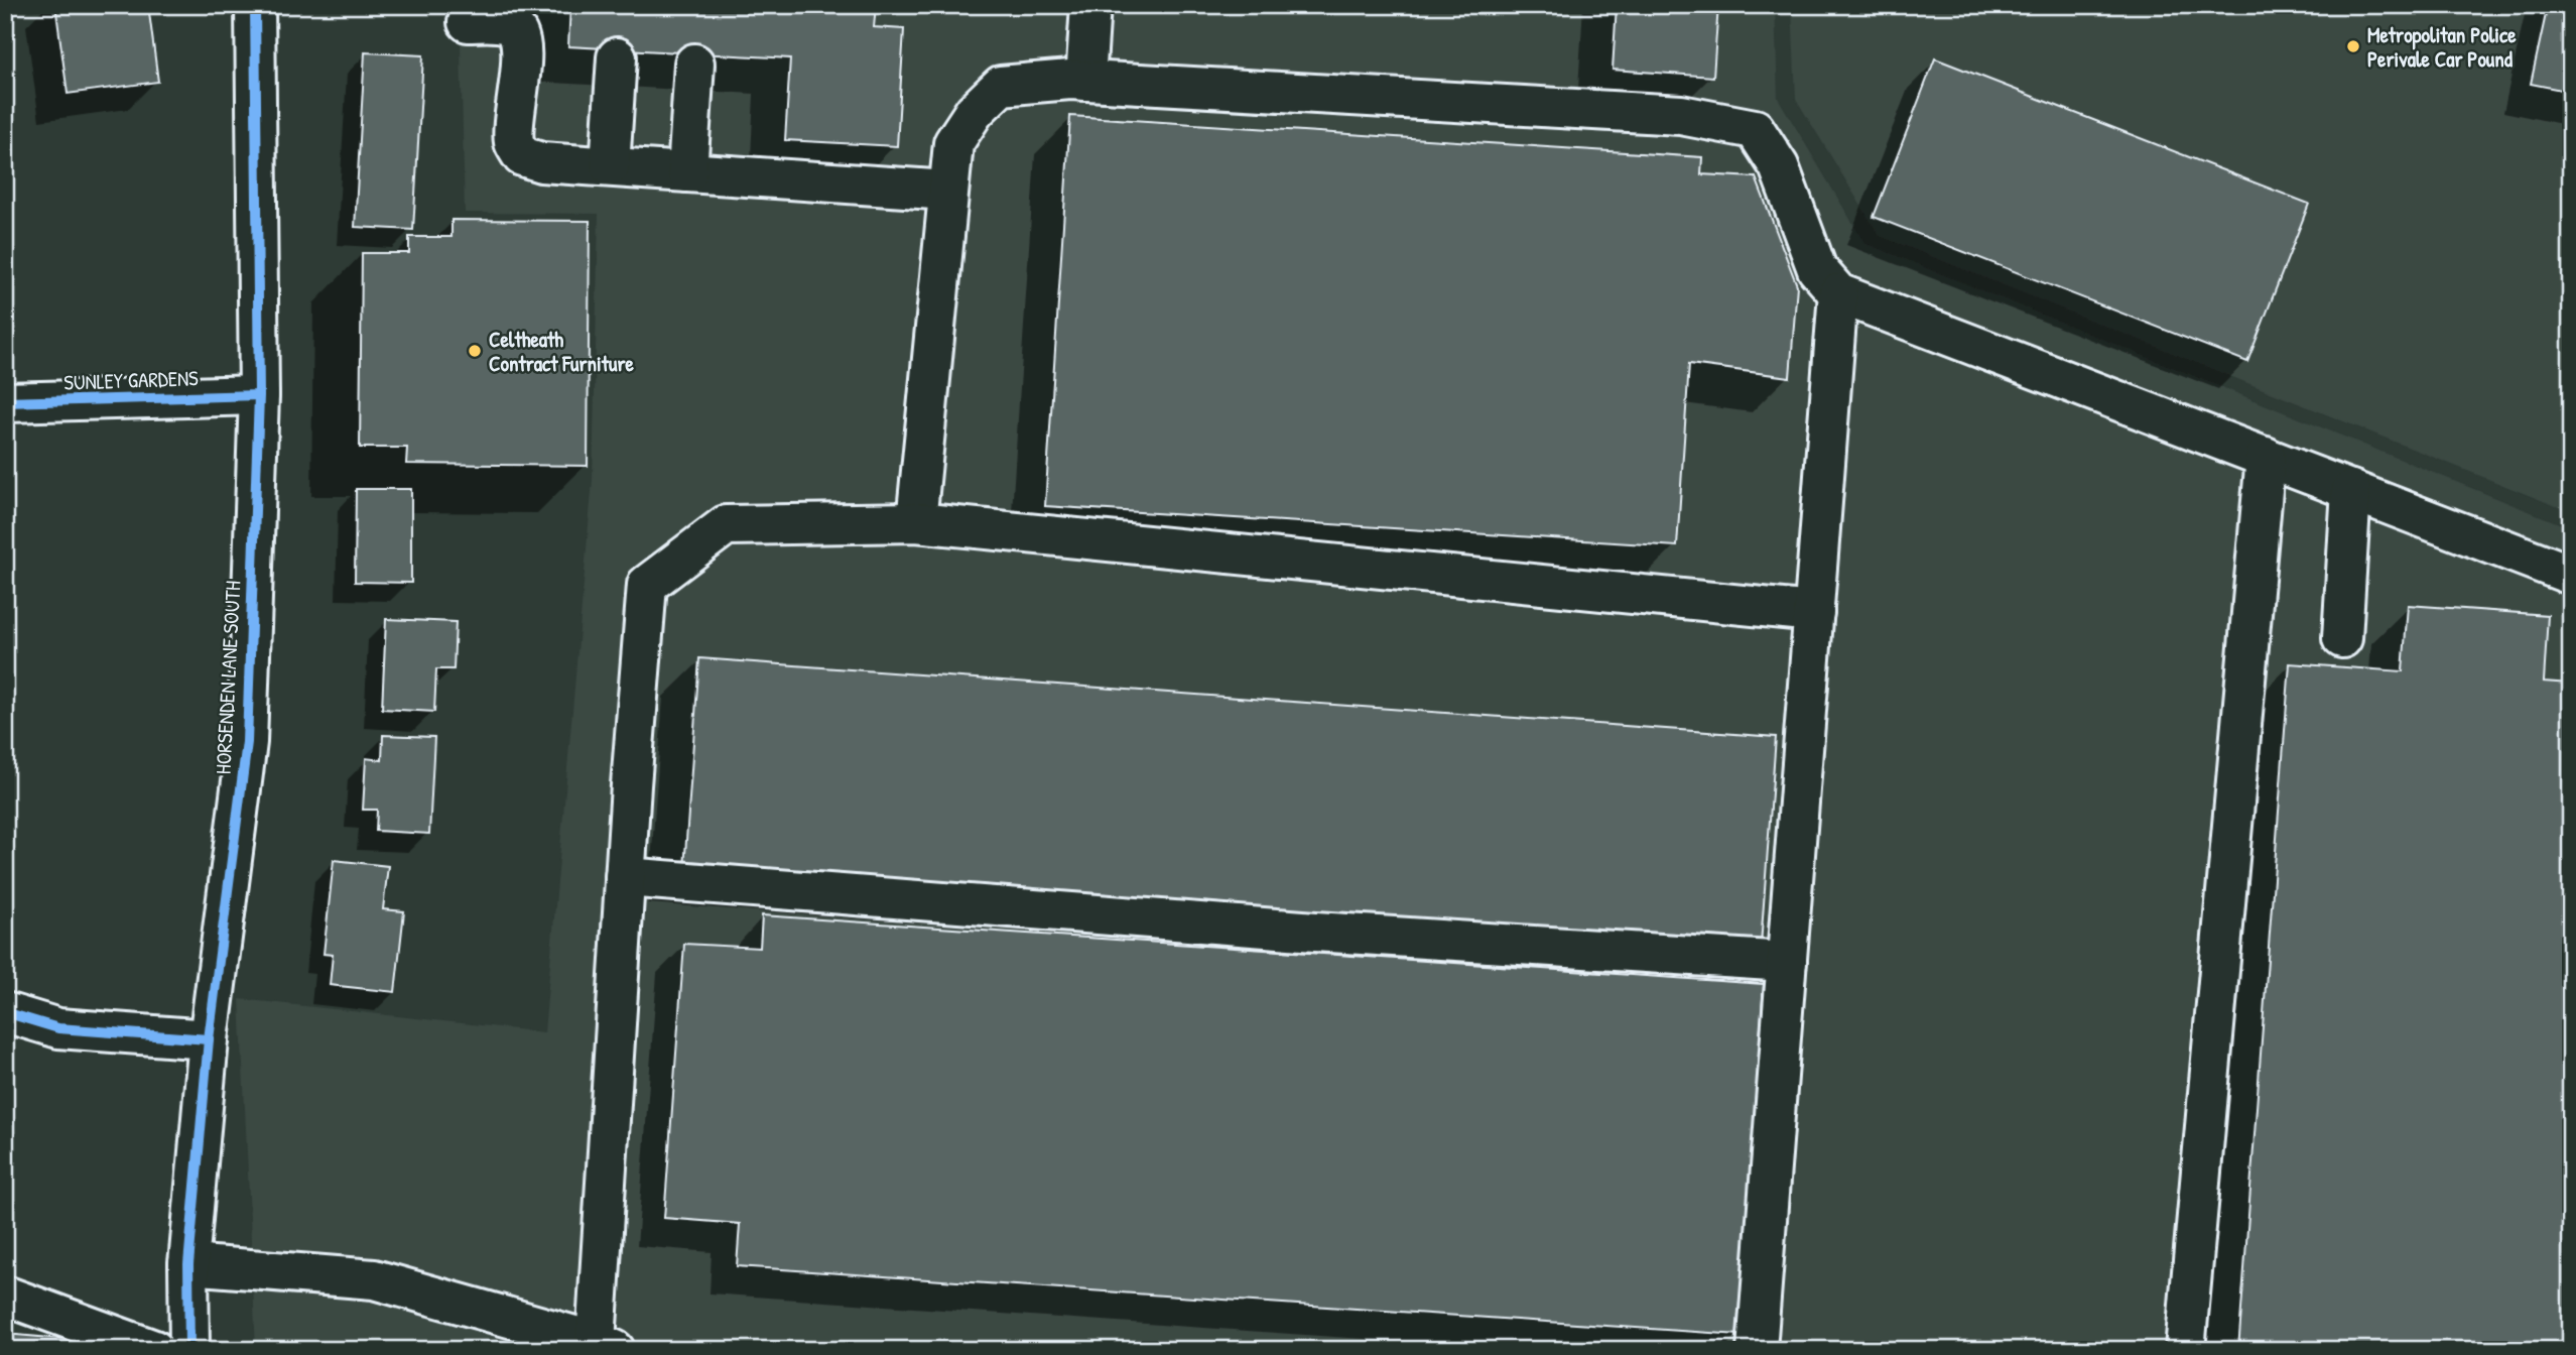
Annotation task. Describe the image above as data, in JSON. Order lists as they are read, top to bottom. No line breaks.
{"streets":{"street":["SUNLEY GARDENS","HORSENDEN LANE SOUTH"]},"crossings":[["SUNLEY GARDENS","HORSENDEN LANE SOUTH"]],"places":["Metropolitan Police Perivale Car Pound","Celtheath Contract Furniture"]}
